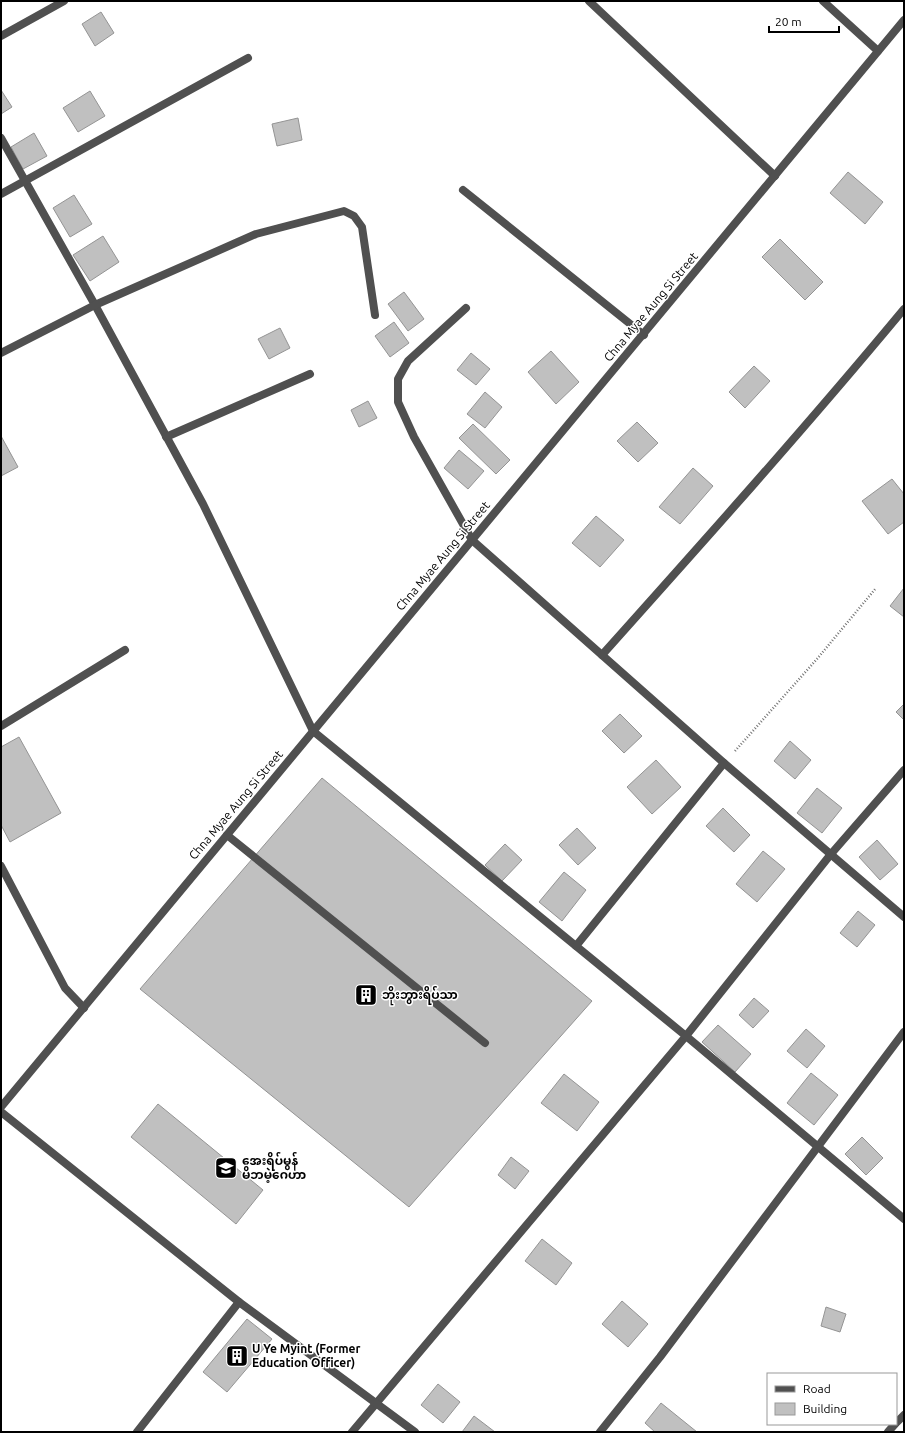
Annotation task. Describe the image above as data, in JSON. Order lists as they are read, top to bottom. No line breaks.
{"streets":{"street":["Chna Myae Aung Si Street"]},"places":{"building":["ဘိုးဘွားရိပ်သာ","U Ye Myint (Former Education Officer)"],"school or university":["အေးရိပ်မွန် မိဘမဲ့ဂေဟာ"]},"legend":["Road","Building"],"scale_bar":"20 m"}
